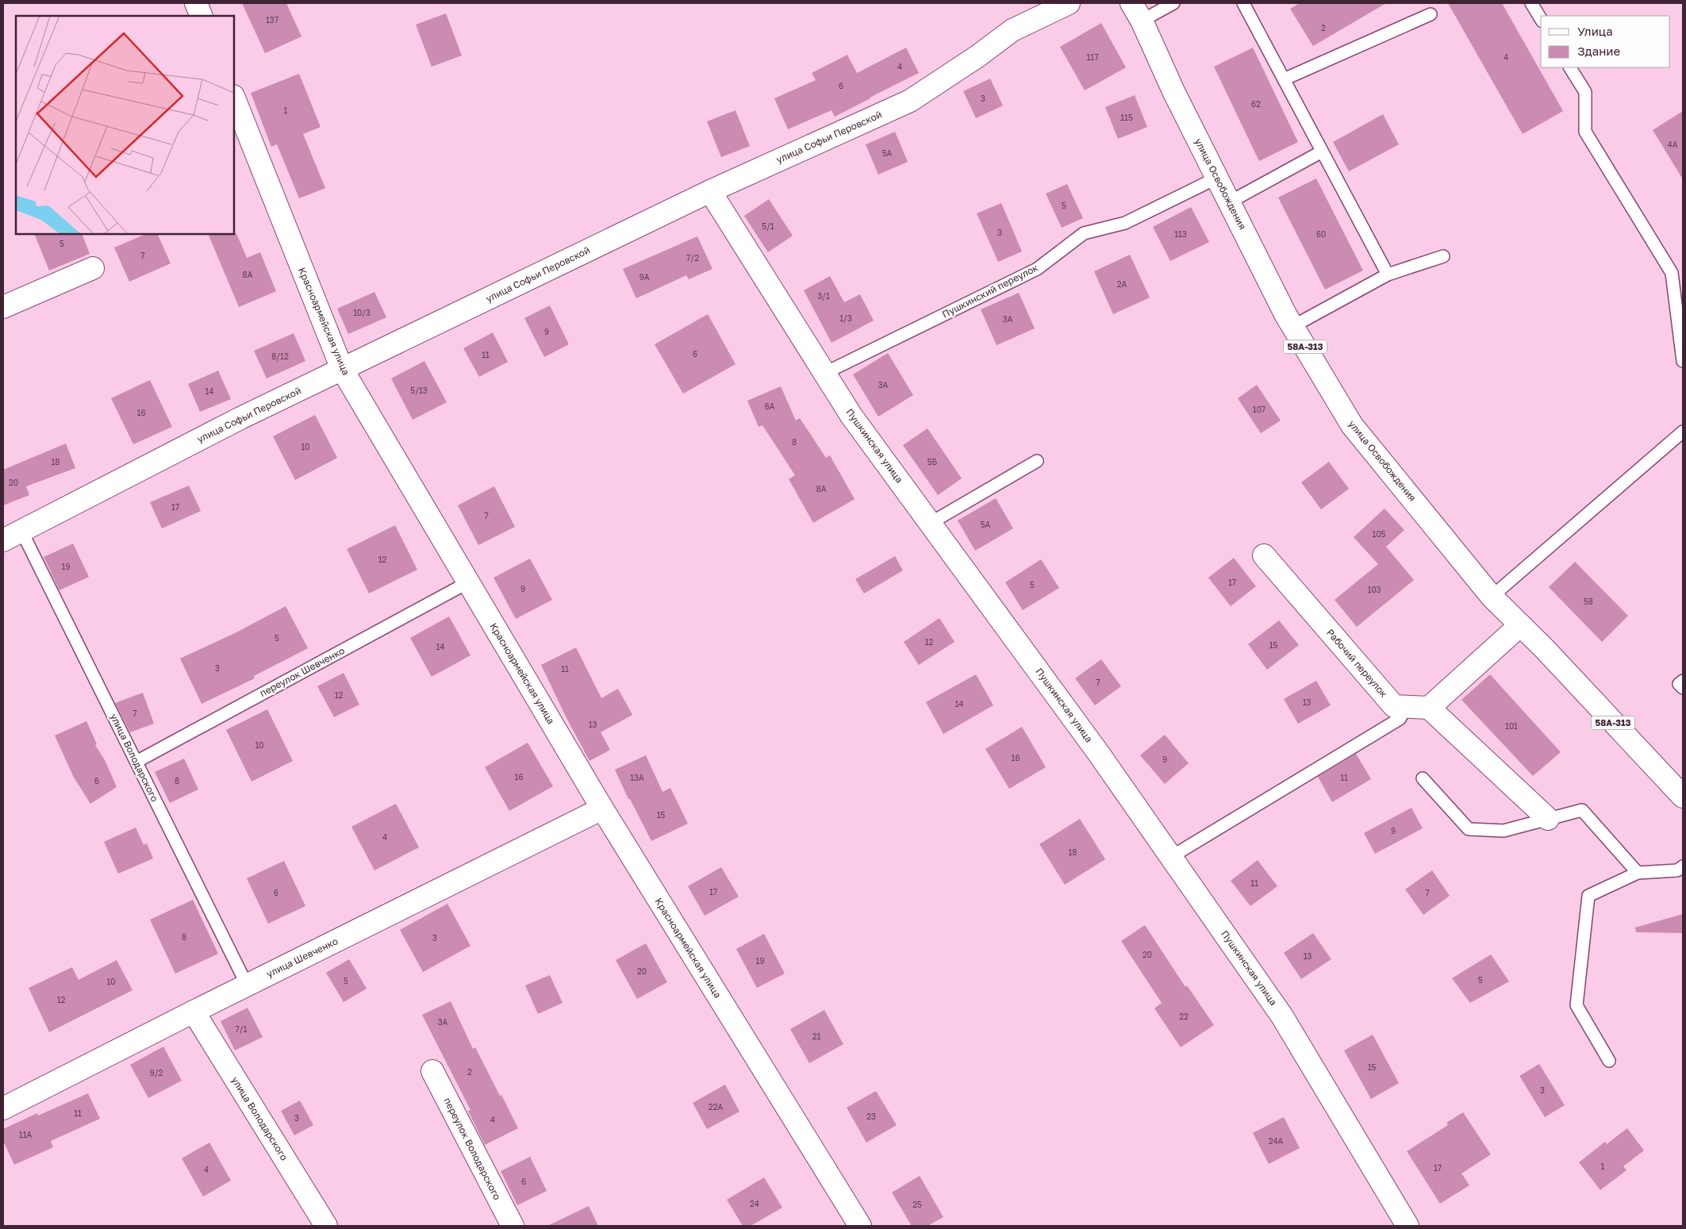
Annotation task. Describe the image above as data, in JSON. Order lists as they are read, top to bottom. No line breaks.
{"streets":{"street":["улица Софьи Перовской","улица Освобождения","Красноармейская улица","58А-313","Пушкинская улица","Рабочий переулок","улица Володарского","улица Шевченко","переулок Володарского"],"lane":["Пушкинский переулок","переулок Шевченко"]},"crossings":[["улица Софьи Перовской","Красноармейская улица"],["улица Софьи Перовской","Пушкинская улица"],["улица Софьи Перовской","улица Володарского"],["улица Освобождения","Пушкинский переулок"],["Пушкинский переулок","Пушкинская улица"],["Красноармейская улица","переулок Шевченко"],["Красноармейская улица","улица Шевченко"],["переулок Шевченко","улица Володарского"],["улица Володарского","улица Шевченко"]],"house_numbers":["137","2","117","4","4","6","3","62","1","115","4А","5А","5","5/1","3","113","60","5","7","7/2","8А","9А","2А","3/1","10/3","1/3","3А","9","6","11","8/12","3А","5/13","14","6А","107","16","8","10","18","5Б","20","8А","17","7","5А","105","12","19","17","5","9","103","58","5","12","15","14","3","11","7","12","13","14","7","13","101","10","16","9","16","13А","11","6","8","15","9","4","18","11","17","6","7","8","3","20","13","19","20","5","5","10","12","22","3А","7/1","21","15","2","9/2","3","22А","11","23","3","4","11А","24А","1","17","4","6","24","25"],"legend":["Улица","Здание"]}
